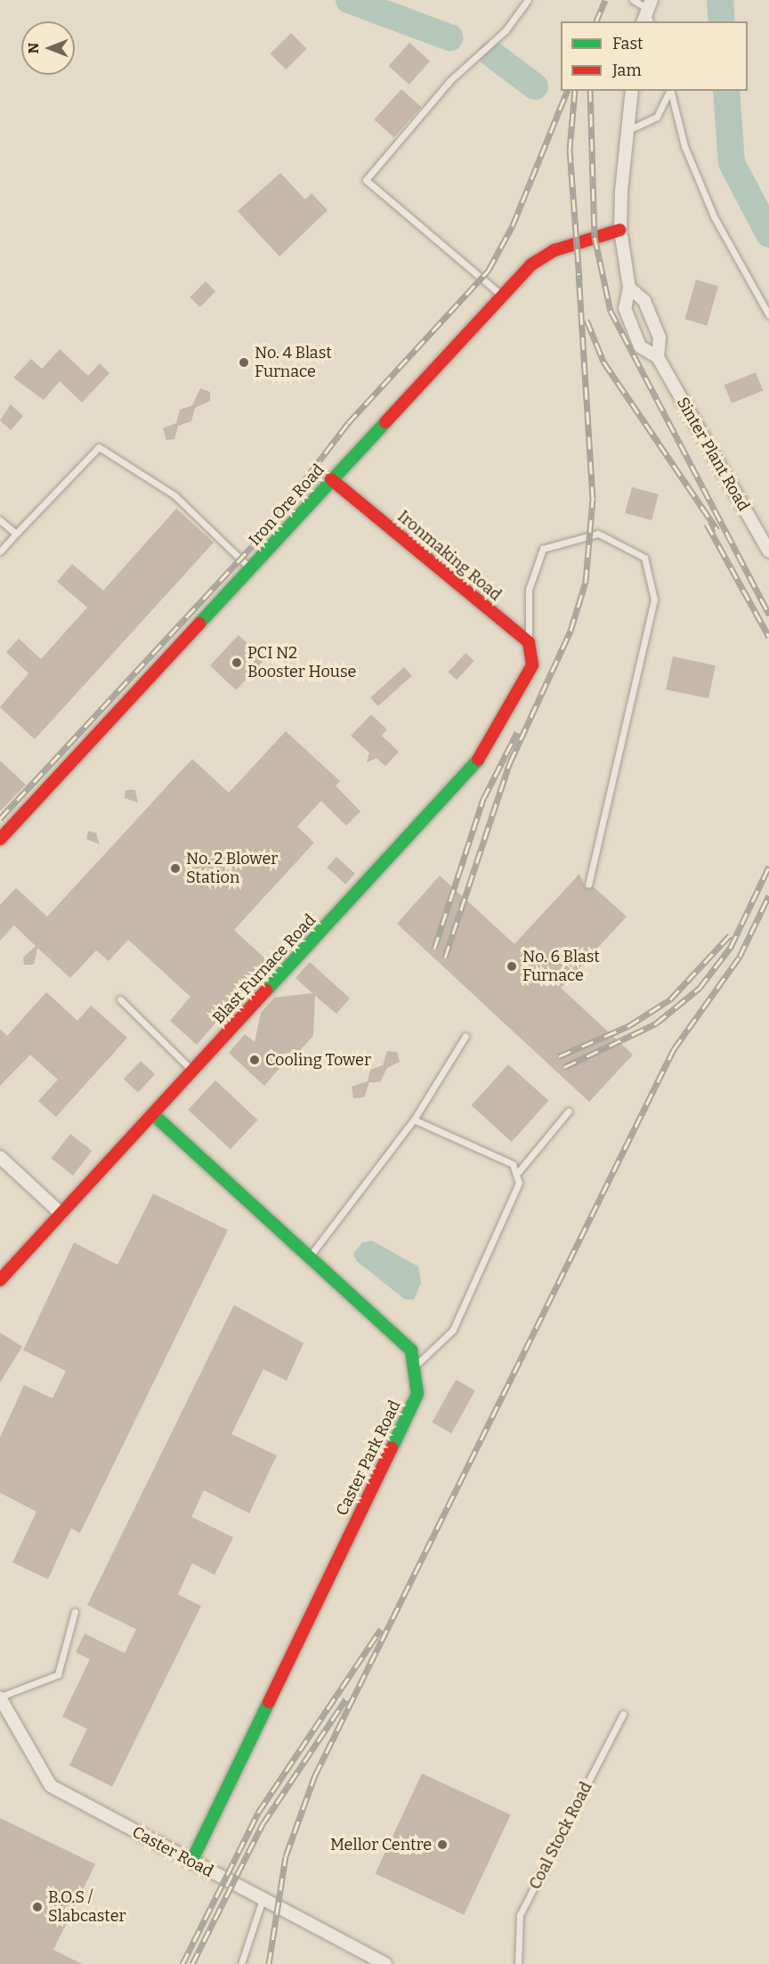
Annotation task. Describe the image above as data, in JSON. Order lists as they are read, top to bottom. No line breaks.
{"streets":{"street":["Sinter Plant Road","Iron Ore Road","Ironmaking Road","Blast Furnace Road","Caster Park Road","Caster Road"],"lane":["Coal Stock Road"]},"crossings":[["Sinter Plant Road","Iron Ore Road"],["Iron Ore Road","Ironmaking Road"],["Ironmaking Road","Blast Furnace Road"],["Blast Furnace Road","Caster Park Road"],["Caster Park Road","Caster Road"]],"places":["No. 4 Blast Furnace","PCI N2 Booster House","No. 2 Blower Station","No. 6 Blast Furnace","Cooling Tower","Mellor Centre","B.O.S / Slabcaster"],"legend":["Fast","Jam"],"north":"left"}
